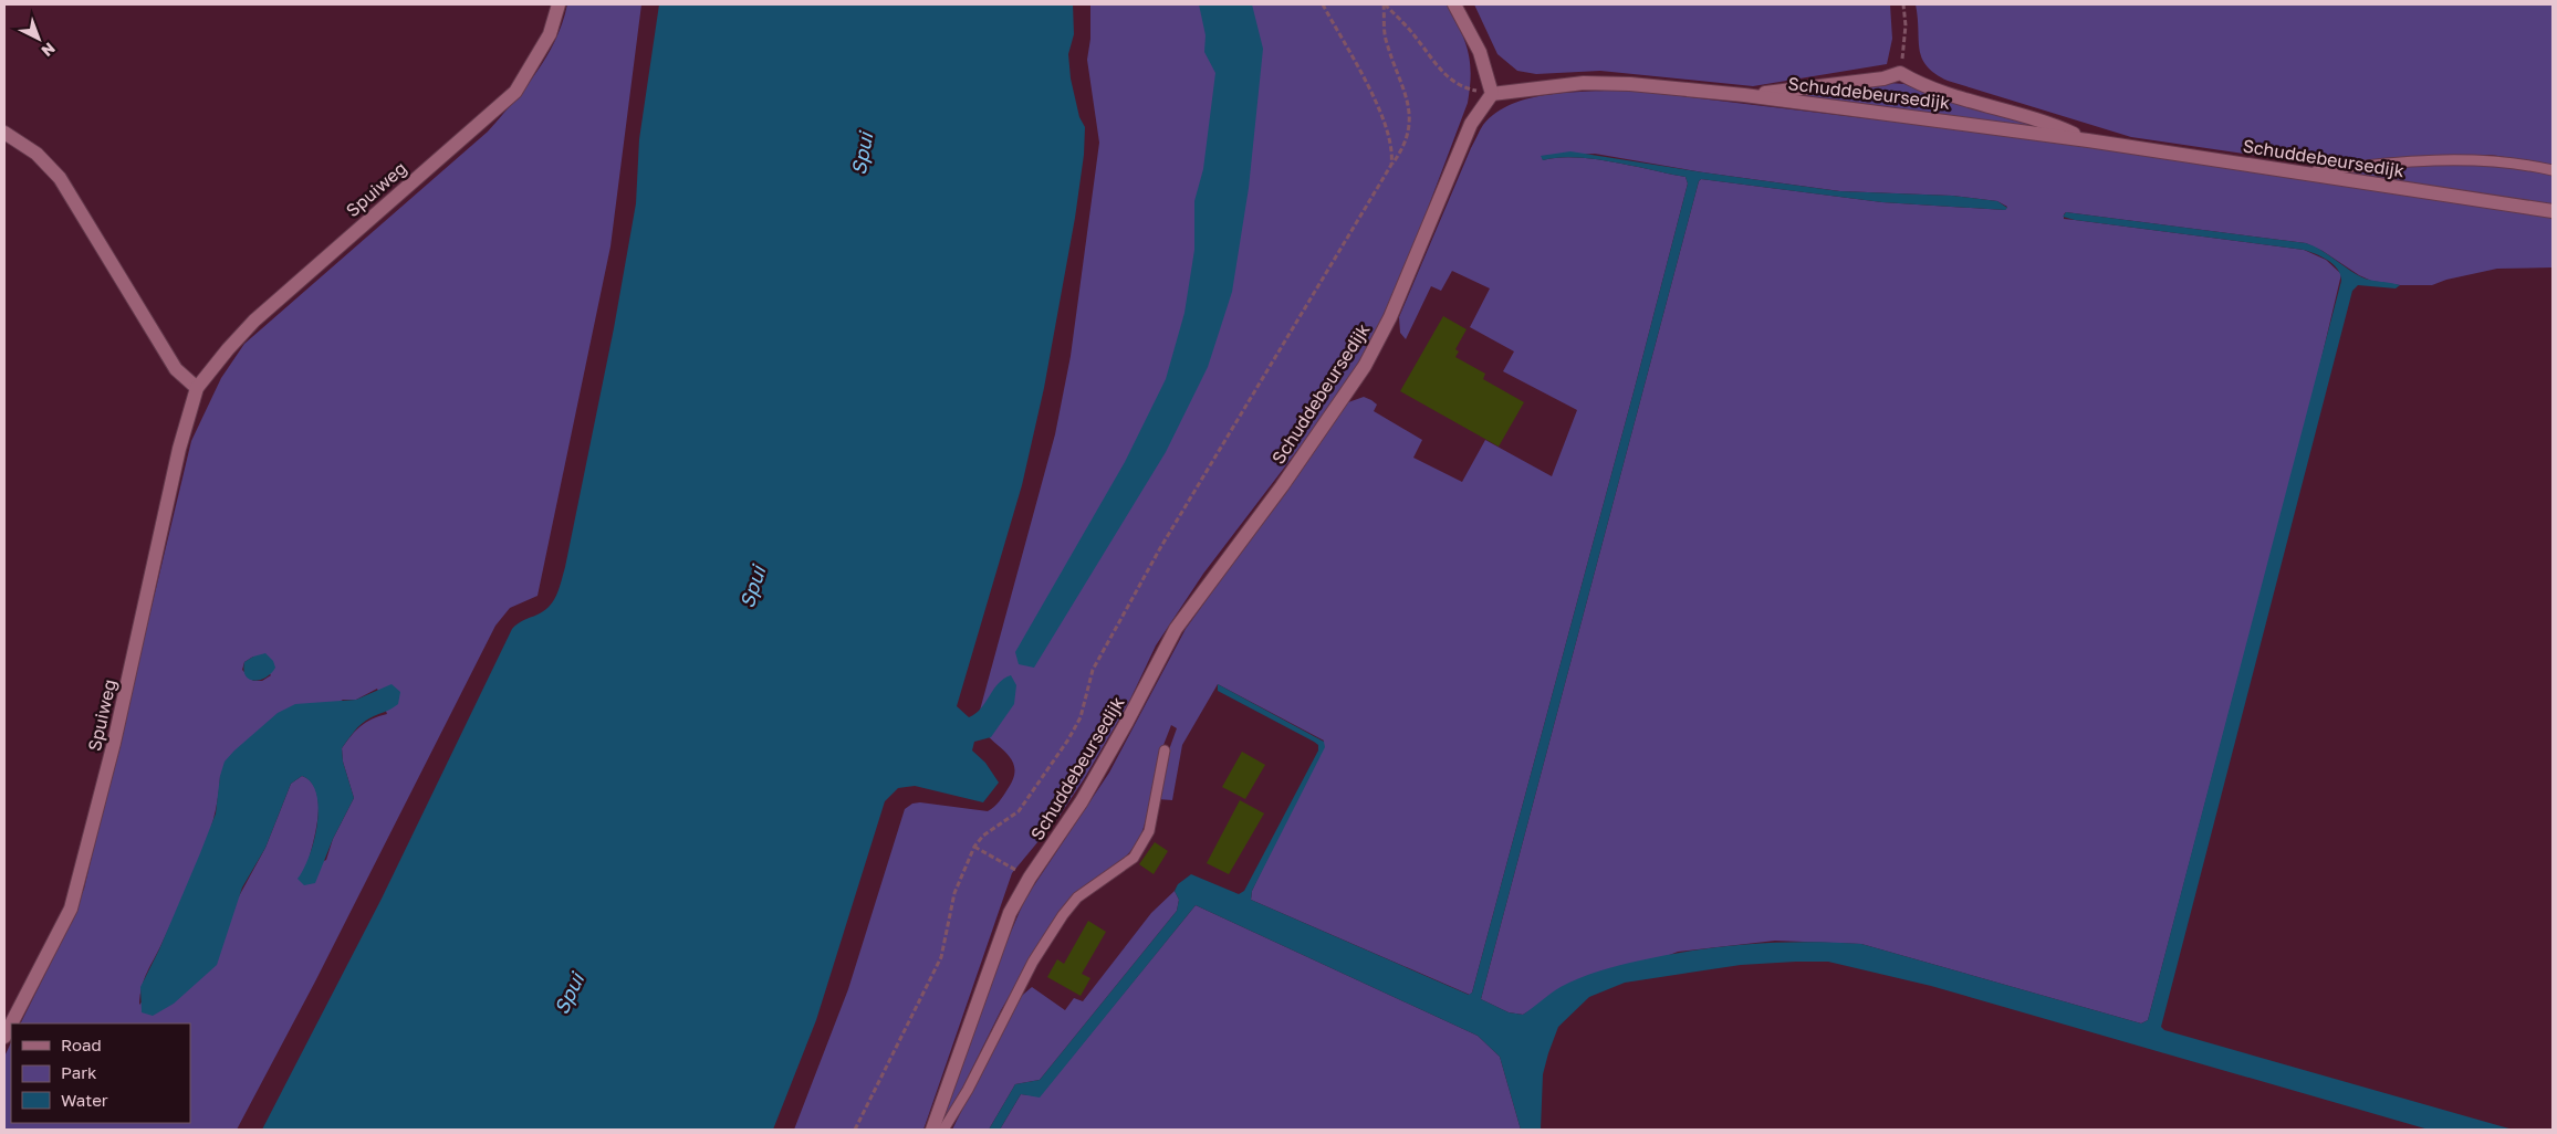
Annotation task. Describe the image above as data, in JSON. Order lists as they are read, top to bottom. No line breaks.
{"streets":{"street":["Schuddebeursedijk","Spuiweg"]},"water":["Spui"],"legend":["Road","Park","Water"],"north":"bottom right"}
